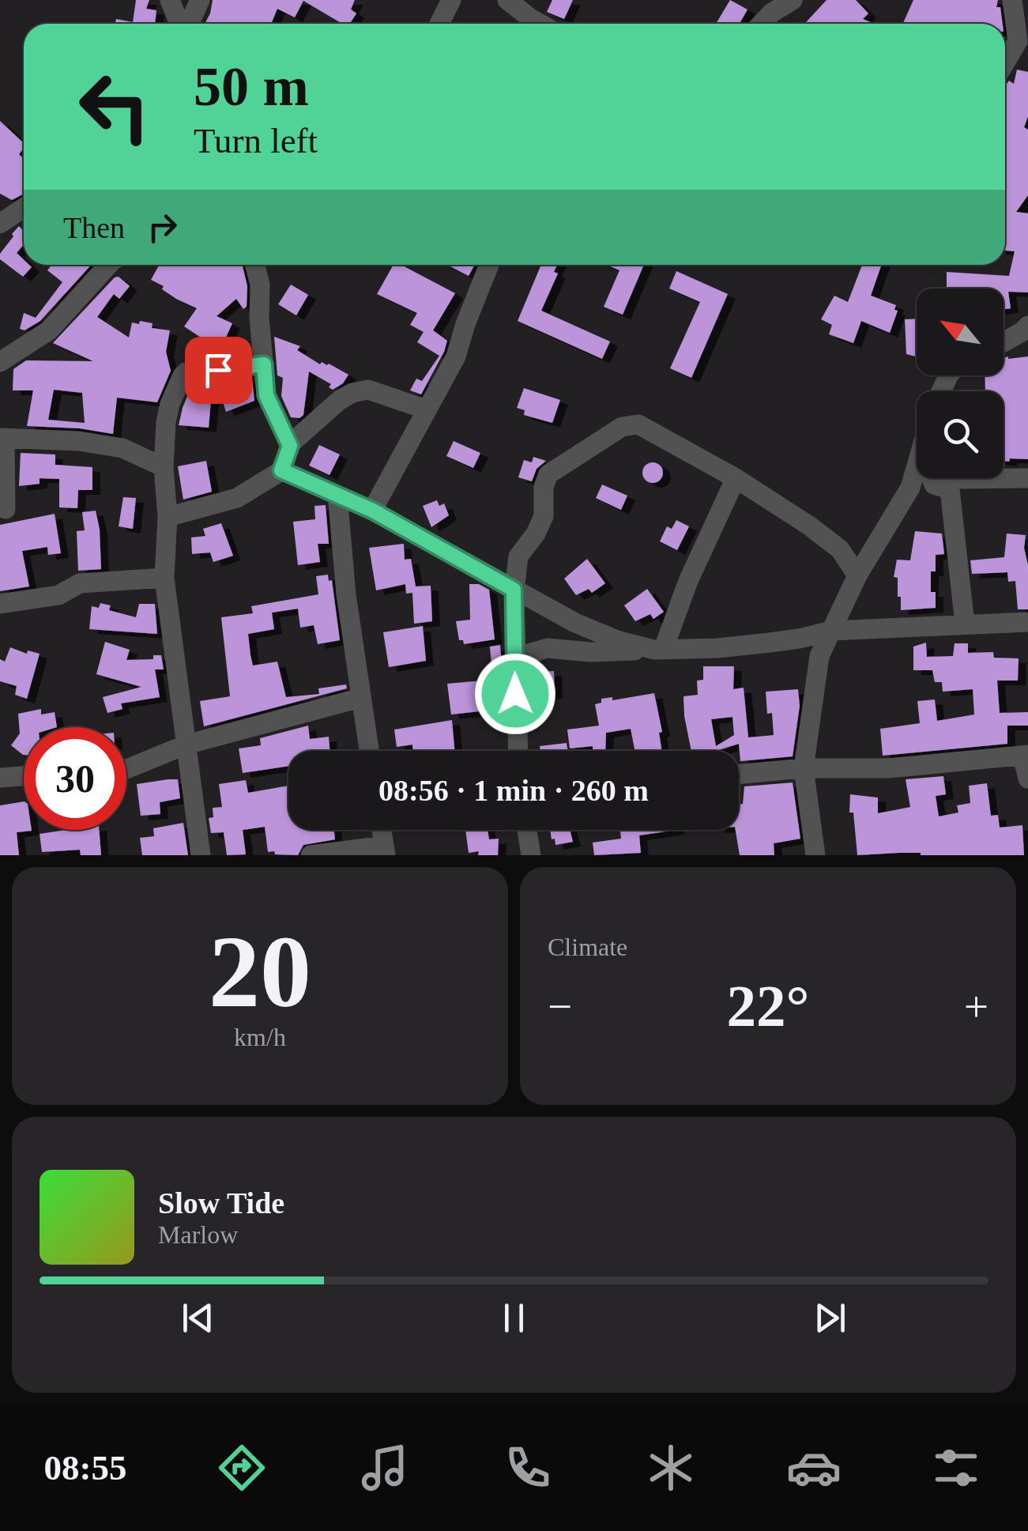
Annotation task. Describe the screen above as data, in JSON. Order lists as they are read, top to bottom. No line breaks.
{"north":"top left","page":{"turn":["50 m","Turn left"],"then":"Then","limit":"30","trip":"08:56 · 1 min · 260 m","tile":[["20","km/h"],"Climate"],"heat":["−","22°","+"],"song":["Slow Tide","Marlow"],"tabs":"08:55"}}
